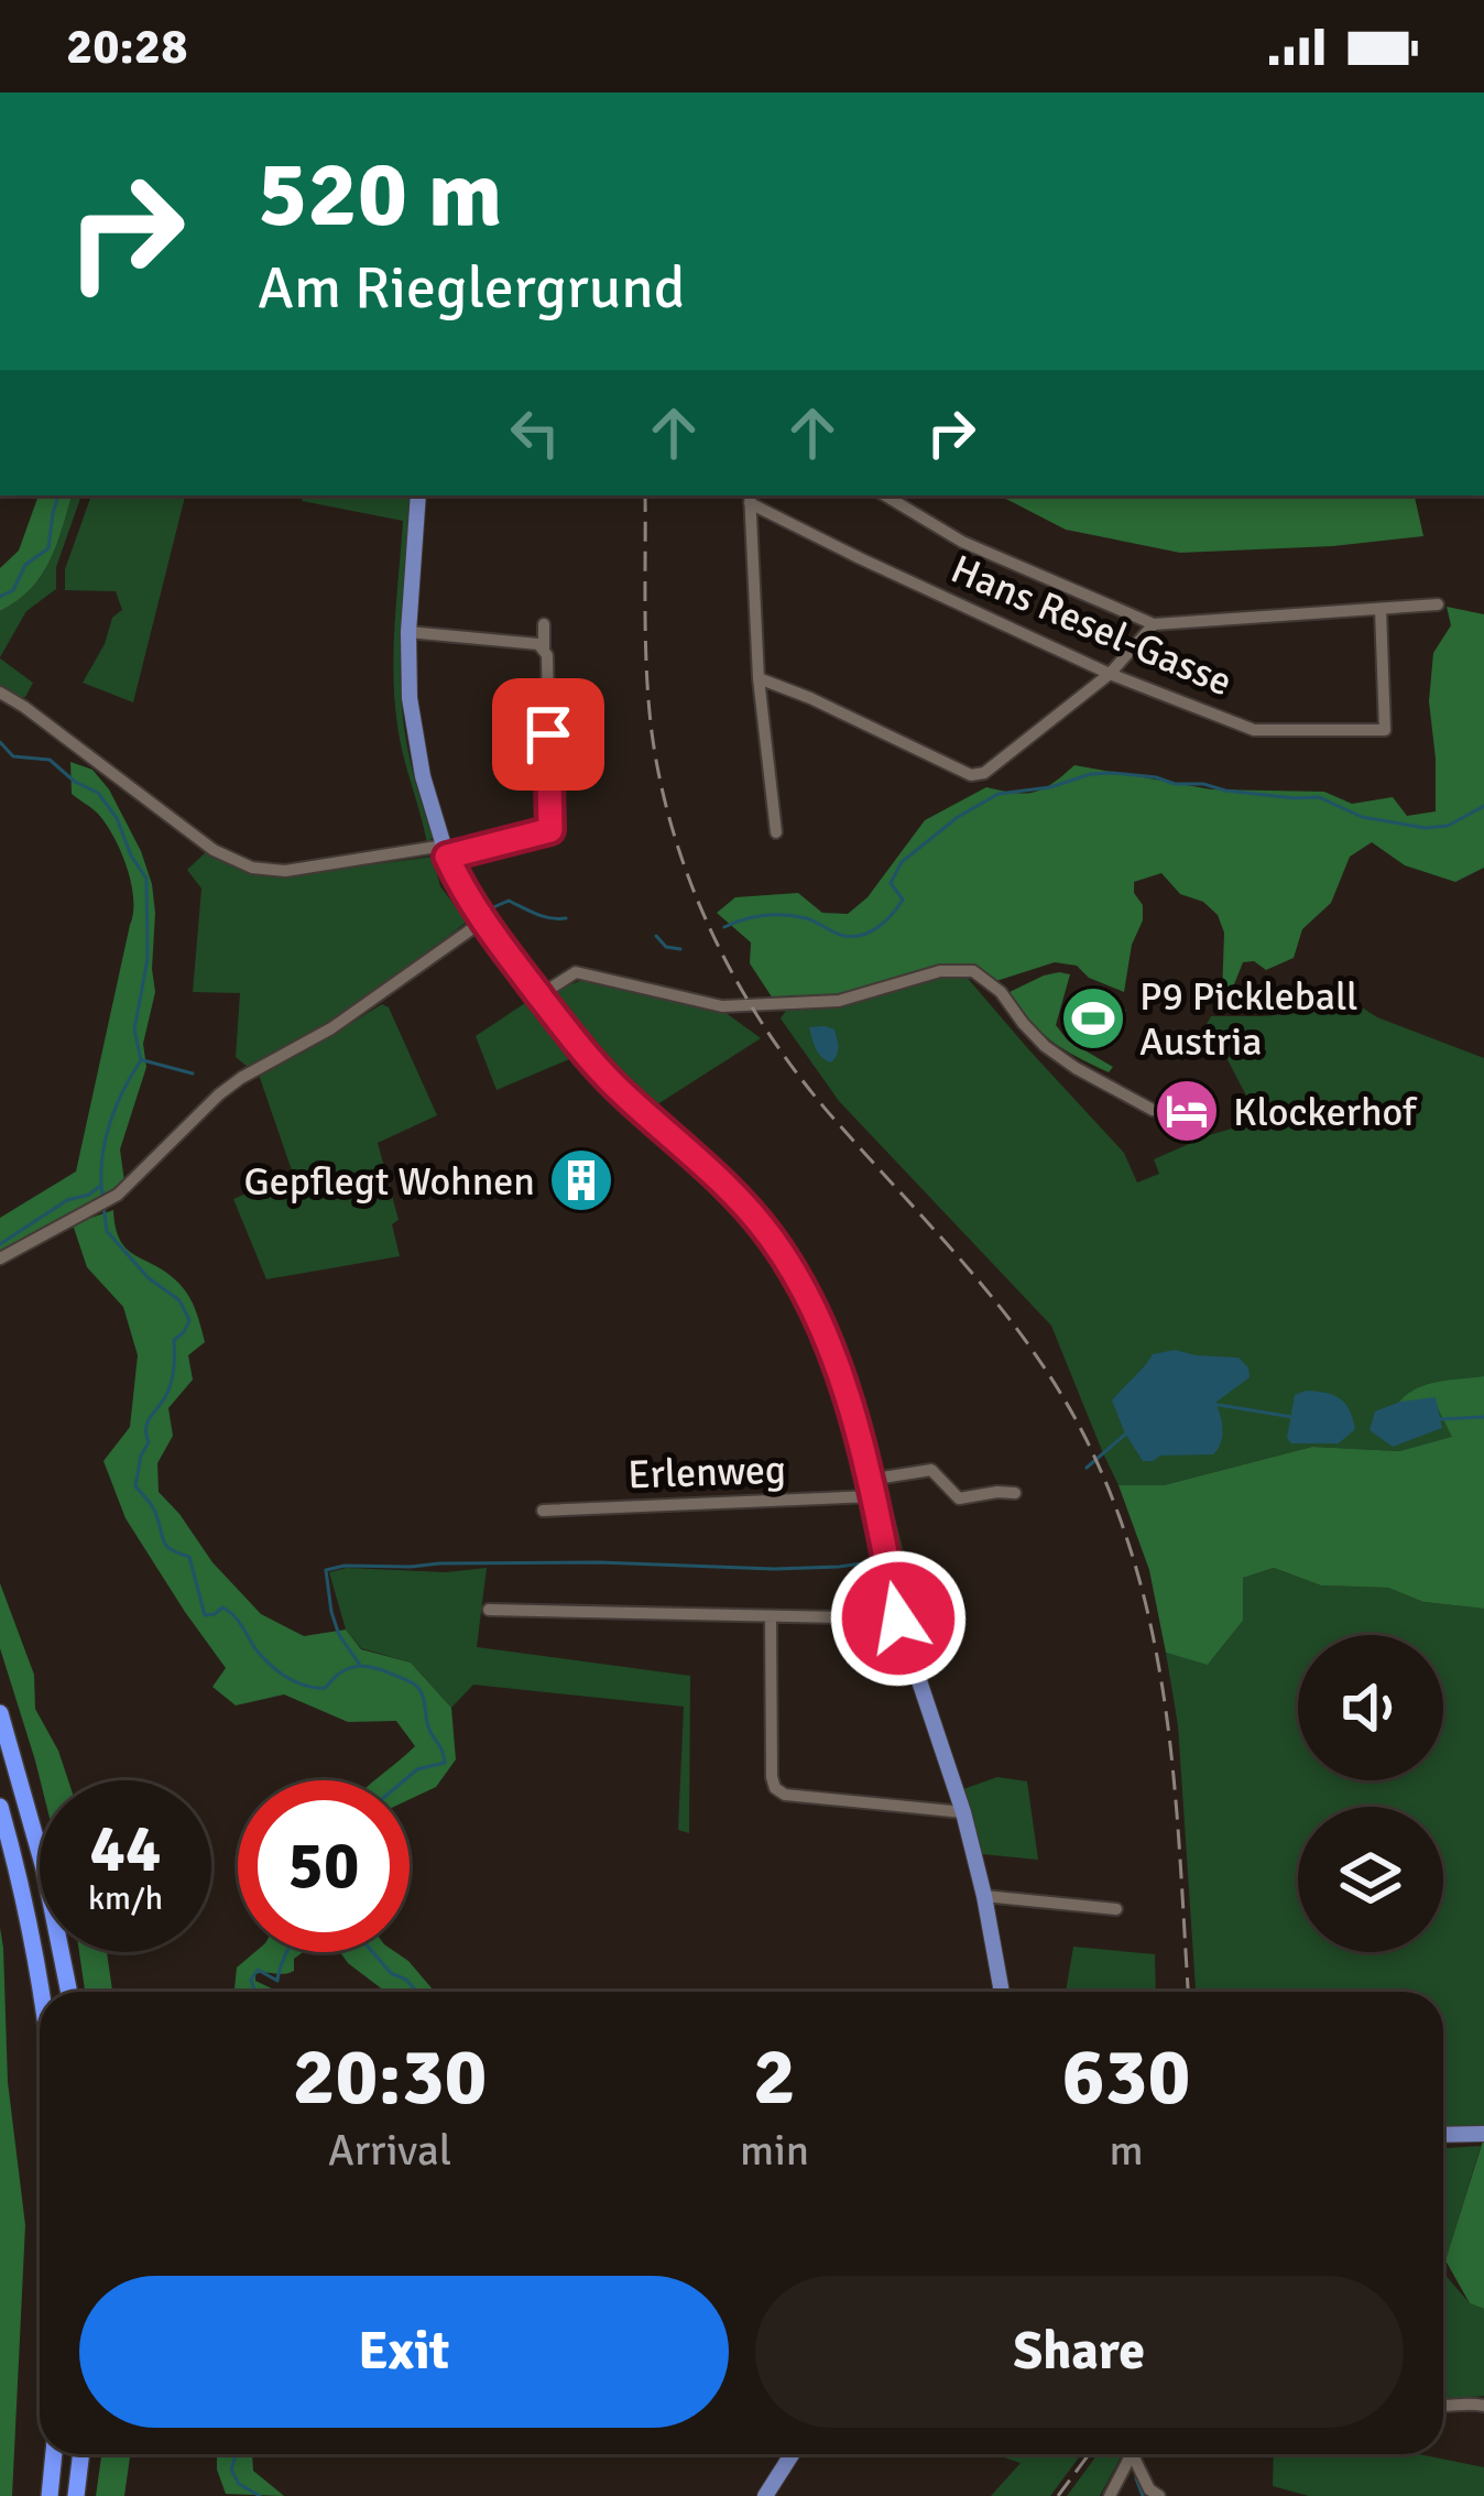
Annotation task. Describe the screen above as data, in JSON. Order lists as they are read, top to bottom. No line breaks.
{"streets":{"street":["Hans Resel-Gasse","Erlenweg"]},"places":{"sports":["P9 Pickleball Austria"],"hotel":["Klockerhof"],"building":["Gepflegt Wohnen"]},"page":{"status":"20:28","turn":["520 m","Am Rieglergrund"],"speed":"44 km/h","limit":"50","eta":["20:30","Arrival","2","min","630","m"],"buttons":["Exit","Share"]}}
